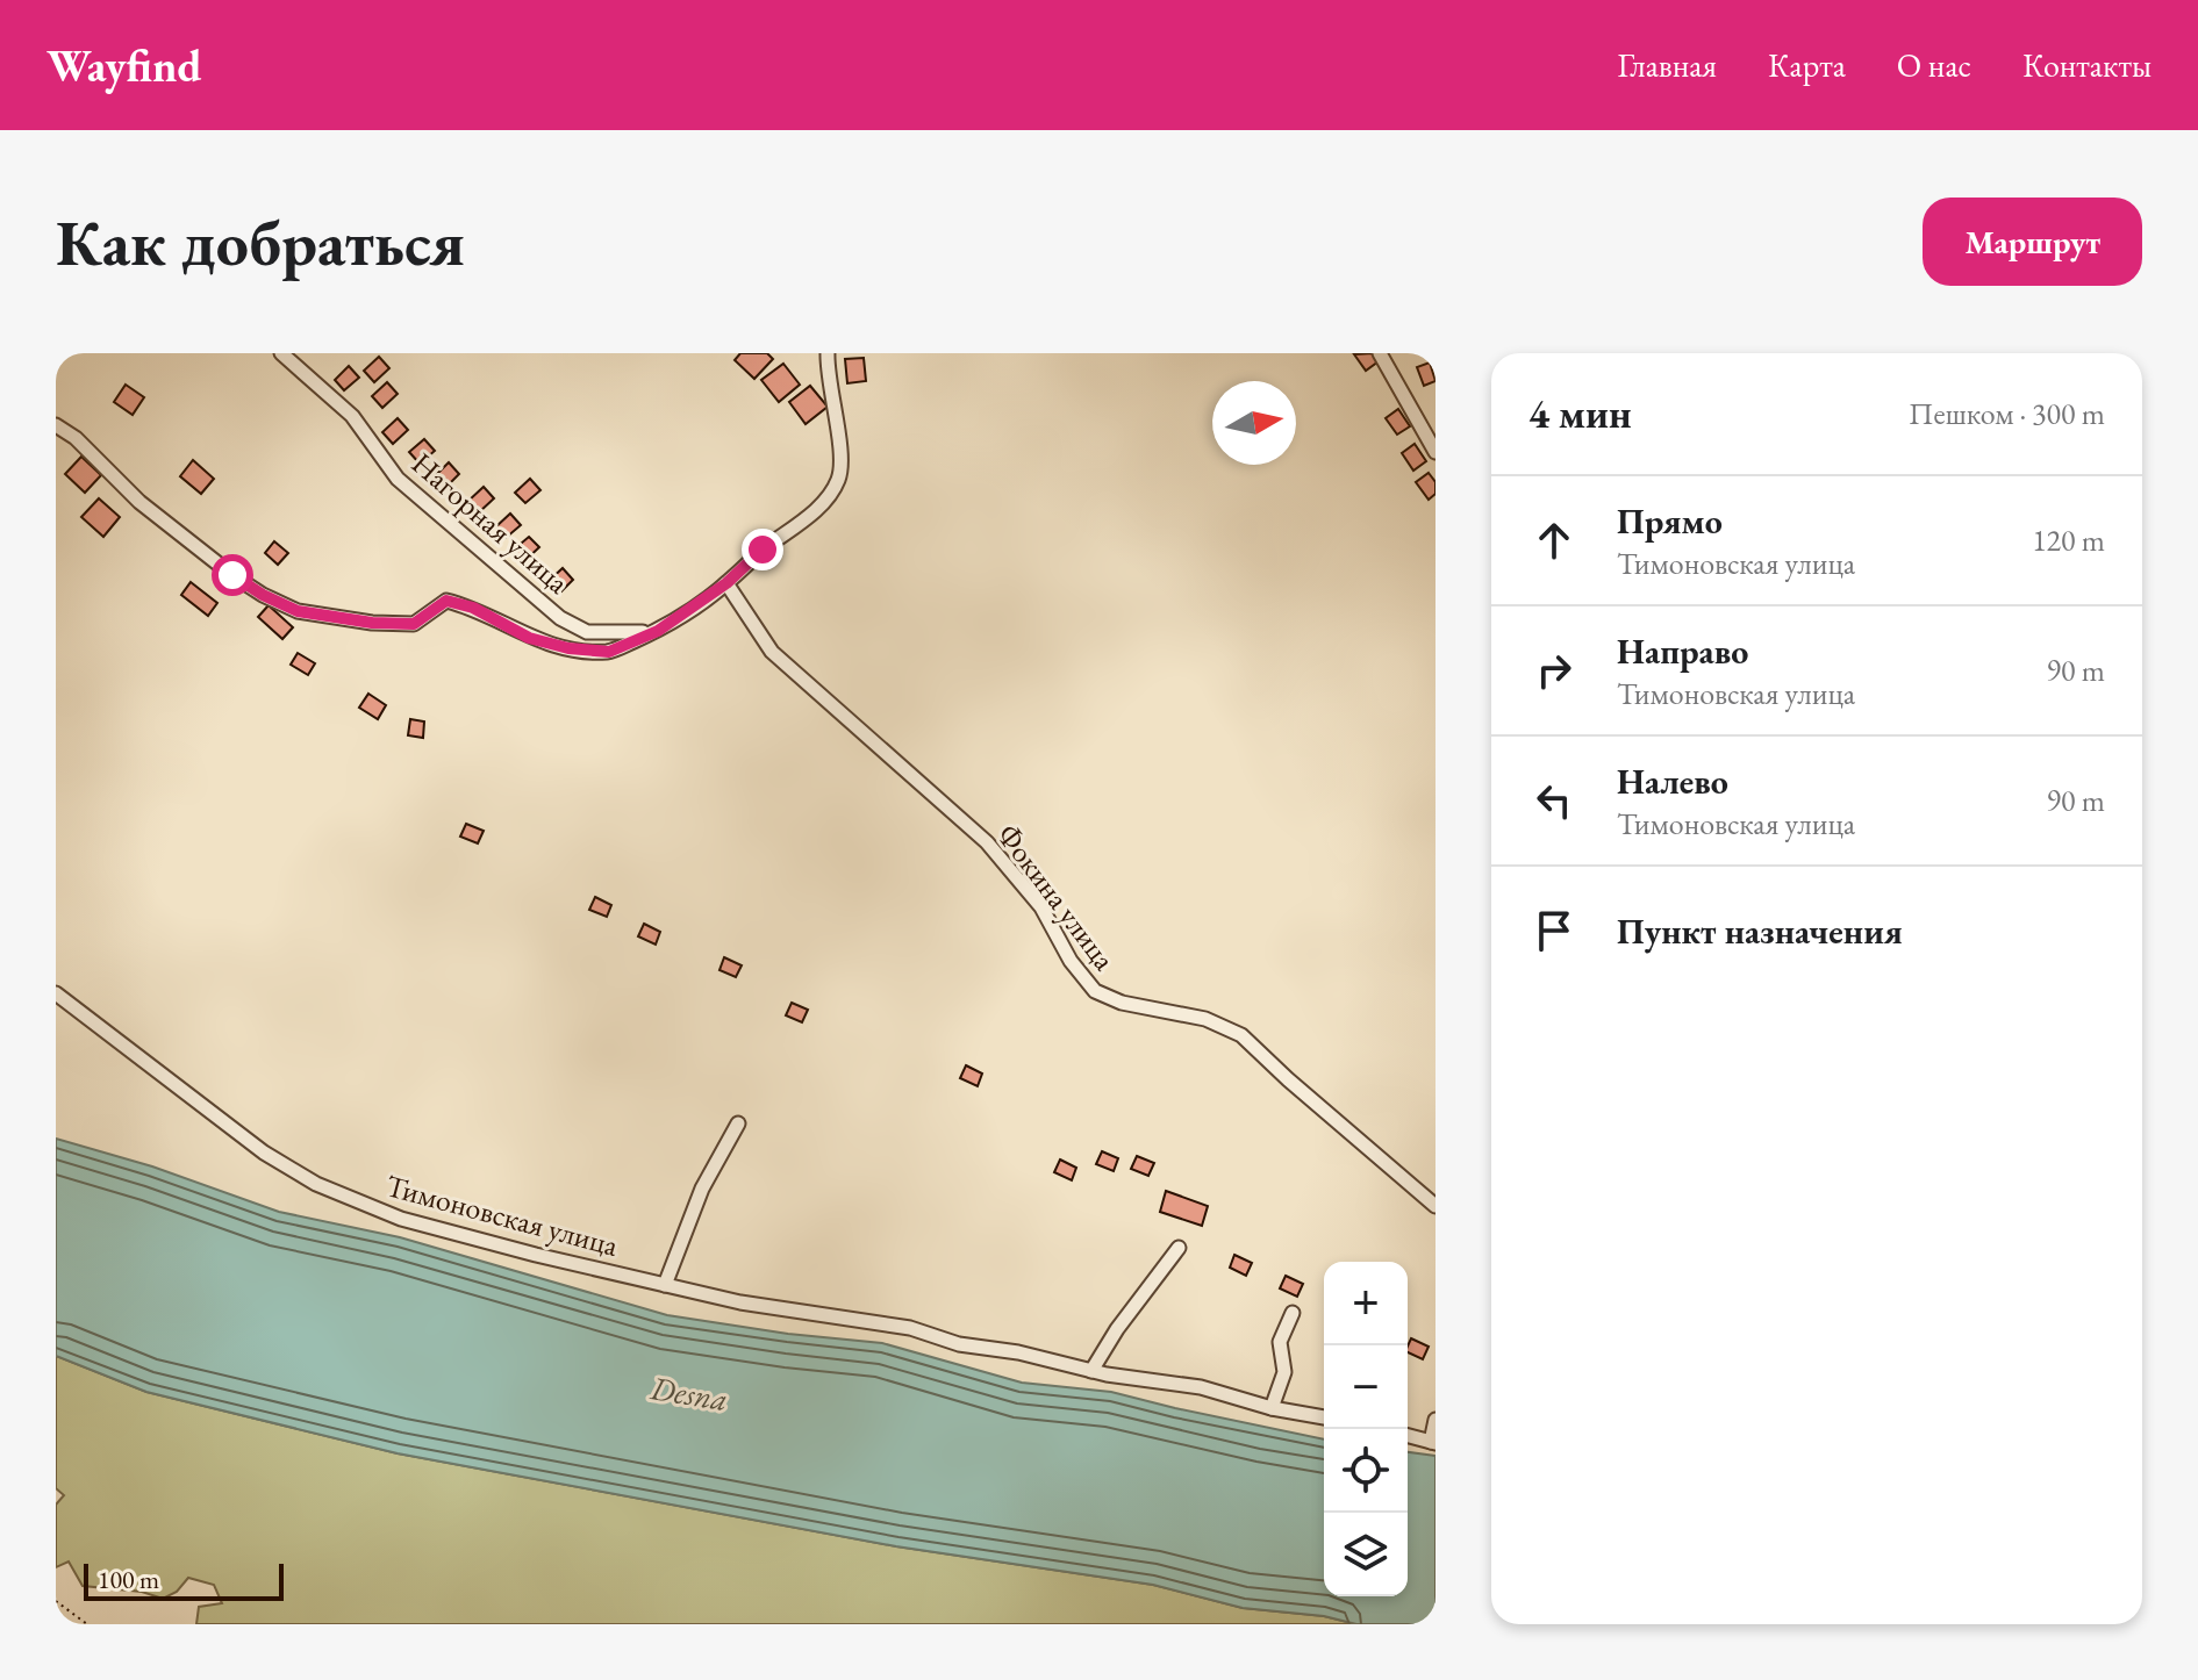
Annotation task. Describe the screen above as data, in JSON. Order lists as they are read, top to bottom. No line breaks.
{"streets":{"street":["Нагорная улица","Фокина улица","Тимоновская улица"]},"water":["Desna"],"scale_bar":"100 m","north":"right","page":{"header":"Wayfind","nav":["Главная","Карта","О нас","Контакты"],"buttons":"Маршрут","title":"Как добраться","heading":["4 мин","Пешком · 300 m"],"list":[["Прямо","Тимоновская улица","120 m"],["Направо","Тимоновская улица","90 m"],["Налево","Тимоновская улица","90 m"],"Пункт назначения"],"map_buttons":["+","−"],"scale":"100 m"}}
